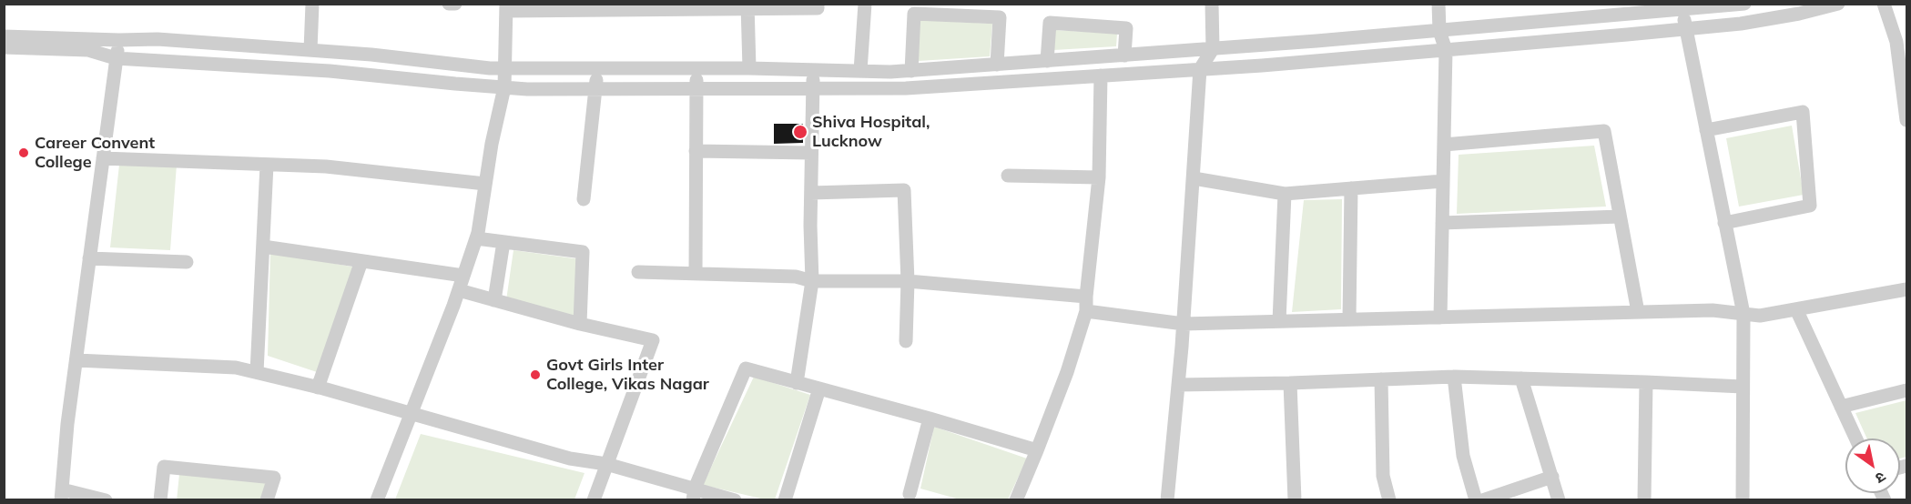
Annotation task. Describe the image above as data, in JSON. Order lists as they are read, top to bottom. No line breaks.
{"places":["Shiva Hospital, Lucknow","Career Convent College","Govt Girls Inter College, Vikas Nagar"],"north":"bottom right"}
